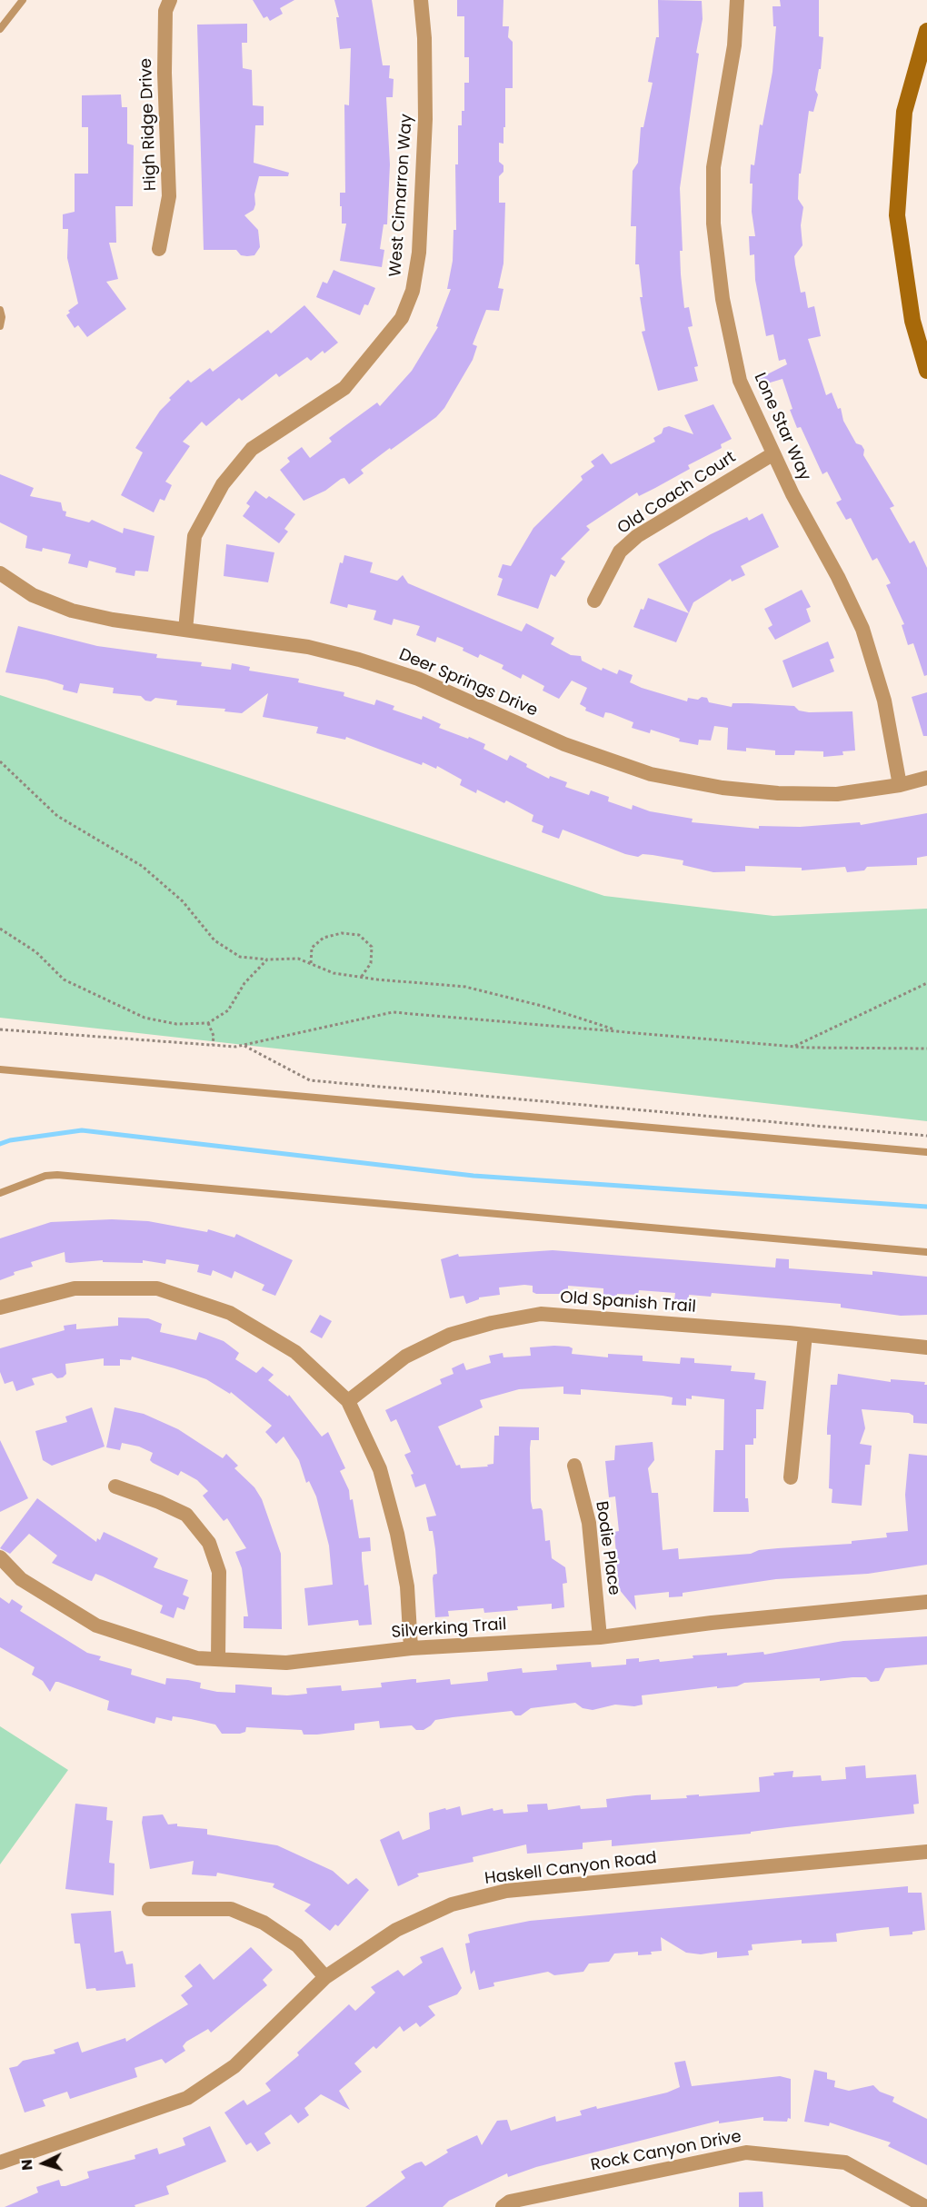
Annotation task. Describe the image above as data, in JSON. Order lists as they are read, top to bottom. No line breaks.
{"streets":{"street":["High Ridge Drive","West Cimarron Way","Lone Star Way","Old Coach Court","Deer Springs Drive","Old Spanish Trail","Bodie Place","Silverking Trail","Haskell Canyon Road","Rock Canyon Drive"]},"crossings":[["West Cimarron Way","Deer Springs Drive"],["Lone Star Way","Old Coach Court"],["Lone Star Way","Deer Springs Drive"],["Bodie Place","Silverking Trail"]],"north":"left"}
